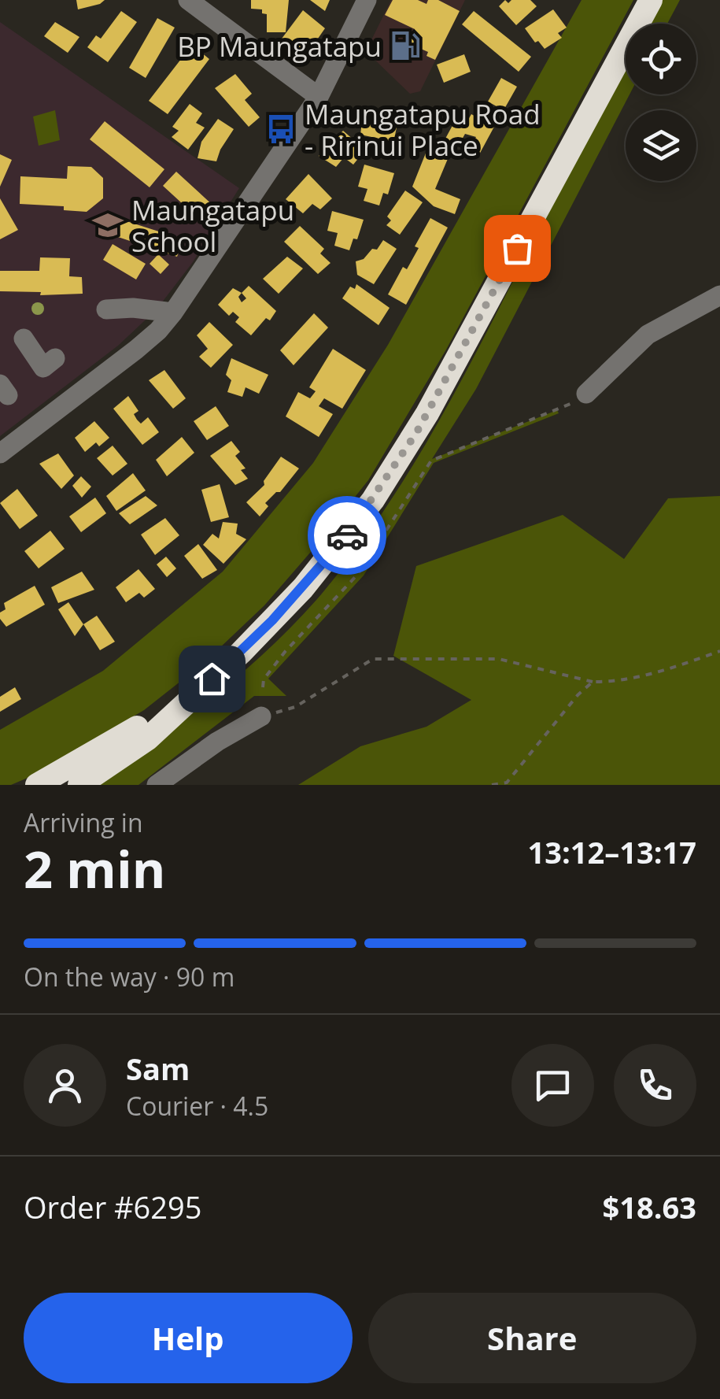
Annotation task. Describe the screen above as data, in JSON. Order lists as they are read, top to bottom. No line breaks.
{"places":{"fuel station":["BP Maungatapu"],"bus stop":["Maungatapu Road - Ririnui Place"],"school or university":["Maungatapu School"]},"page":{"heading":["2 min","Arriving in","13:12–13:17"],"panel":["Sam","Courier · 4.5","Order #6295","$18.63"],"bar":"On the way · 90 m","buttons":["Help","Share"]}}
